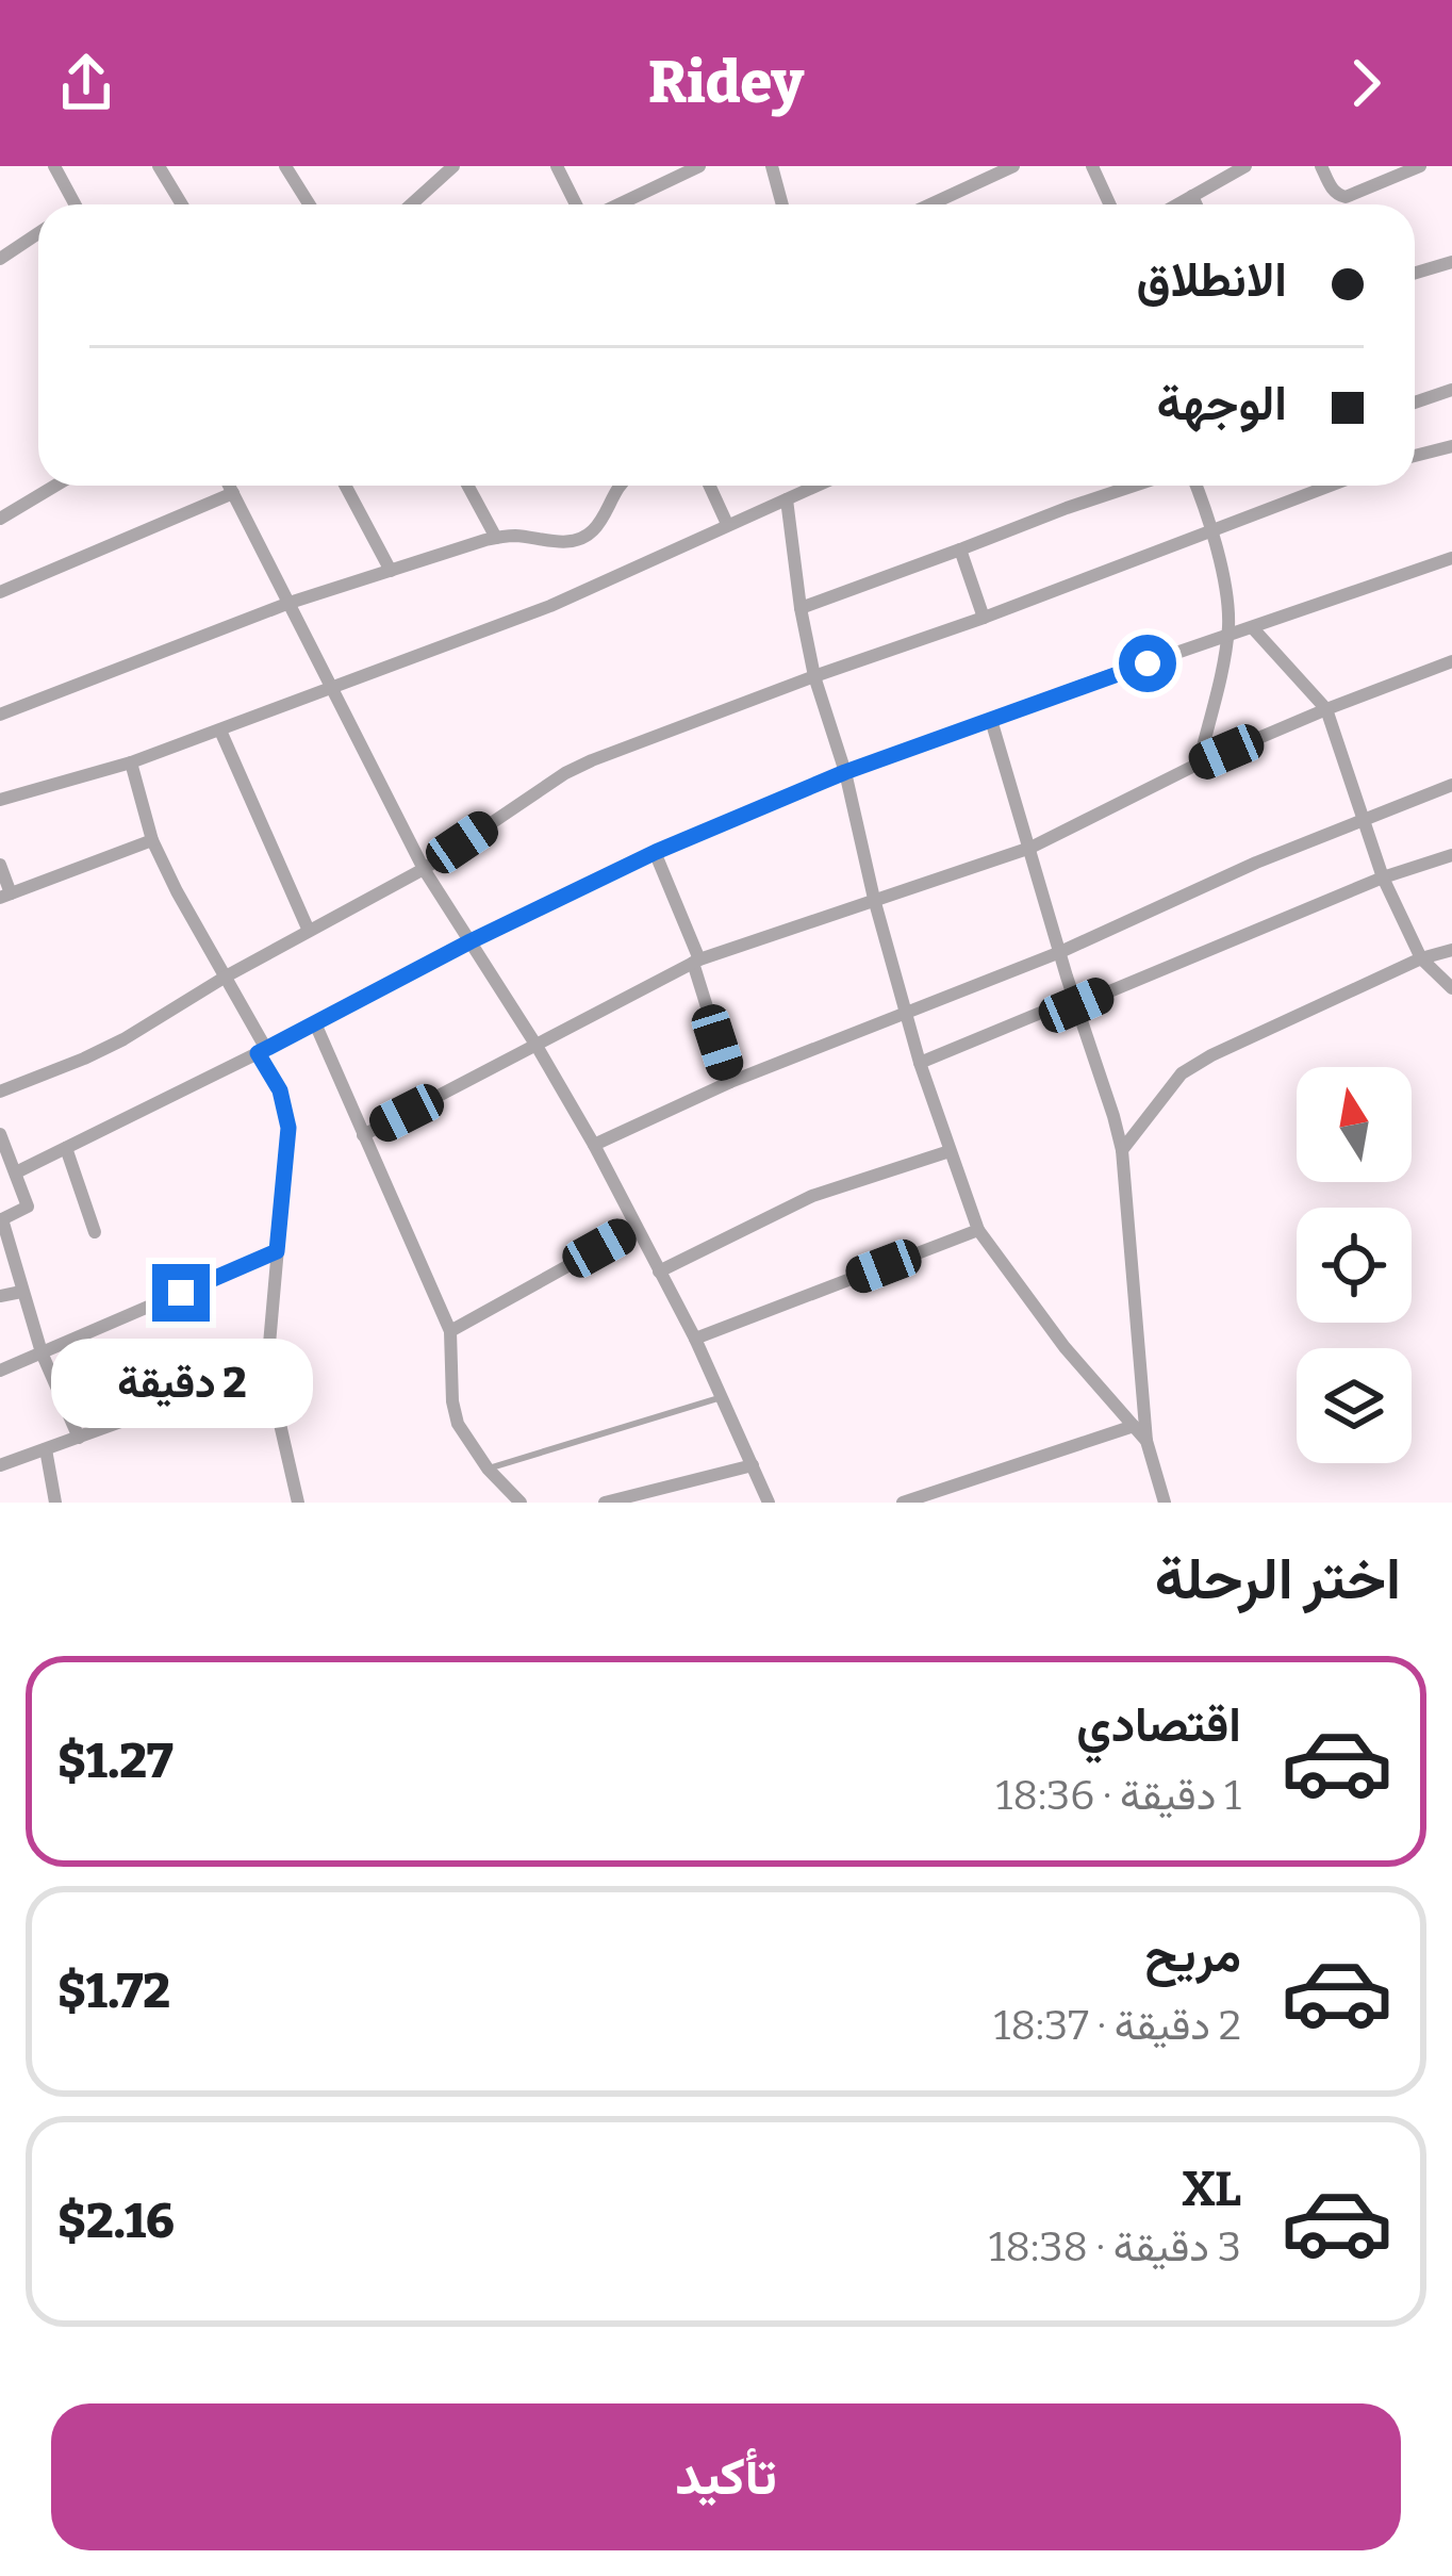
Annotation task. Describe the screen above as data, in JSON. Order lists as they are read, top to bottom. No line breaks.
{"north":"top","page":{"header":"Ridey","banner":["الانطلاق","الوجهة"],"bubble":"2 دقيقة","heading":"اختر الرحلة","list":[{"name":"اقتصادي","note":"1 دقيقة · 18:36","value":"$1.27"},{"name":"مريح","note":"2 دقيقة · 18:37","value":"$1.72"},{"name":"XL","note":"3 دقيقة · 18:38","value":"$2.16"}],"buttons":"تأكيد"}}
